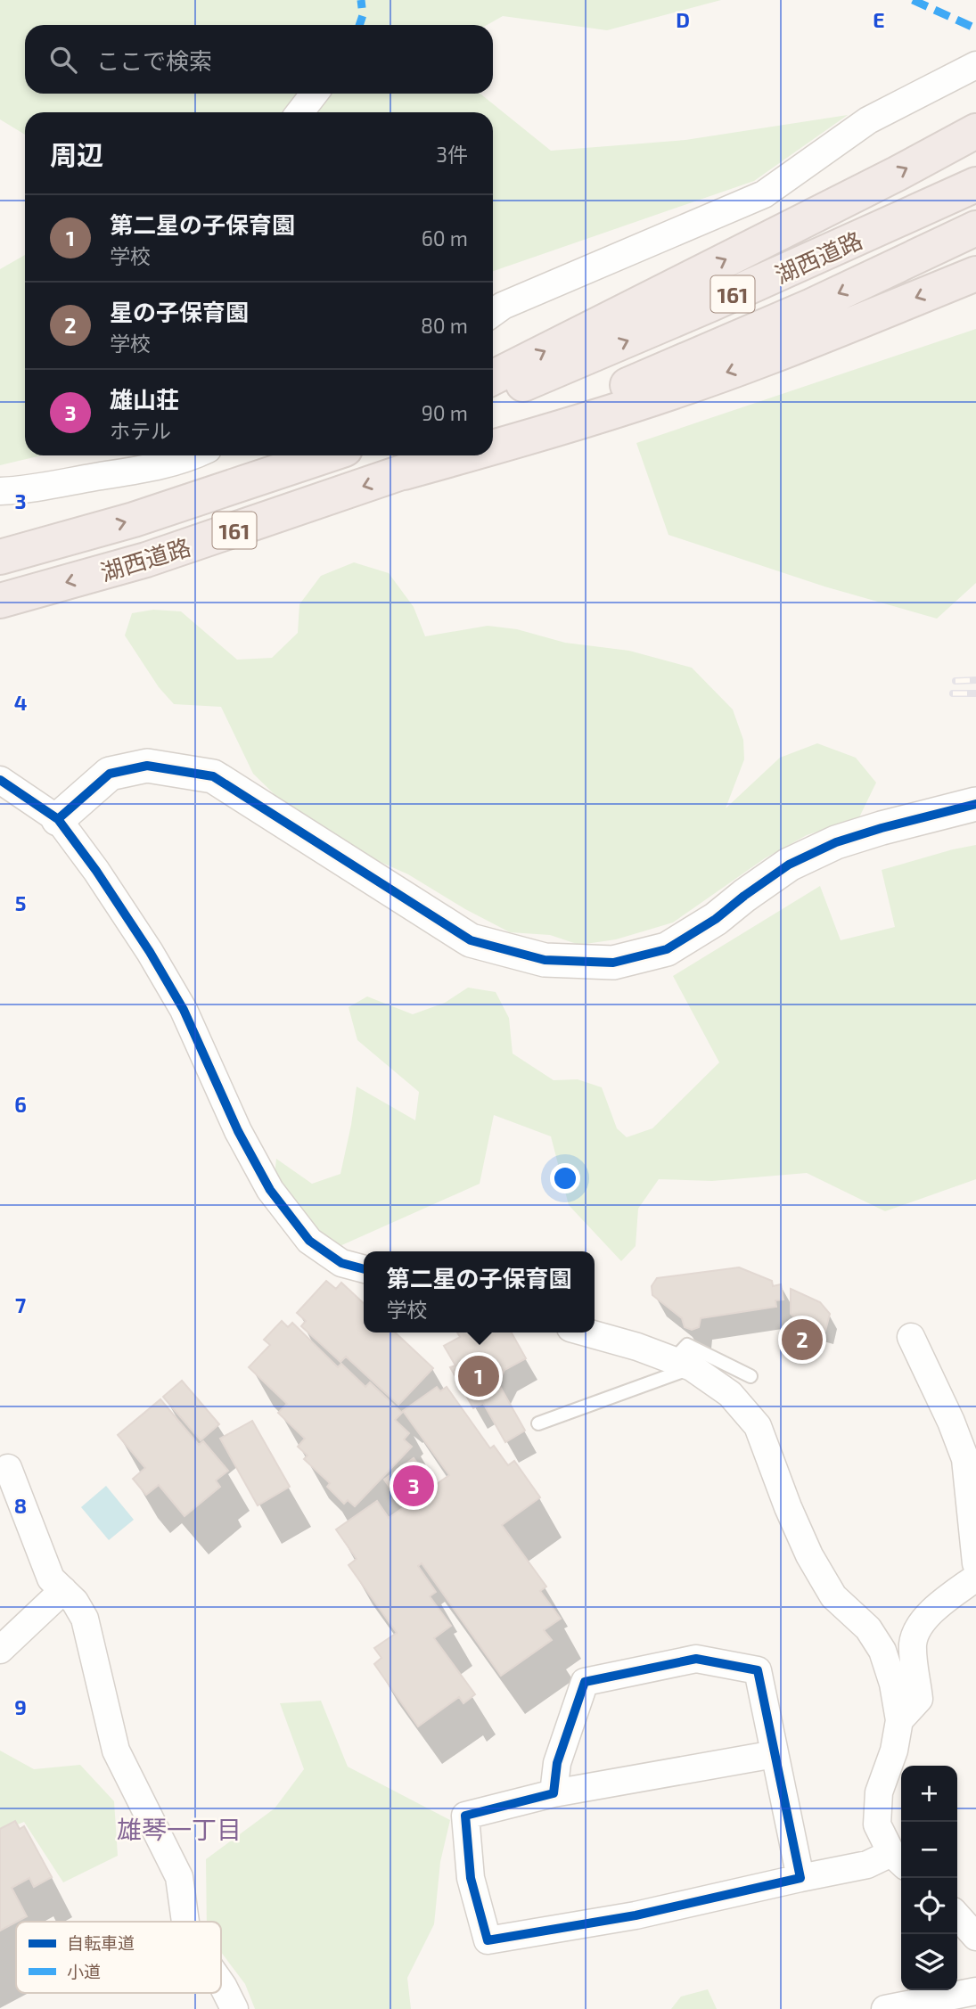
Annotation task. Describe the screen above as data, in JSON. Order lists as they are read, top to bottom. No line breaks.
{"streets":{"highway":["湖西道路","161"]},"districts":["雄琴一丁目"],"legend":["自転車道","小道"],"page":{"search":"ここで検索","heading":["周辺","3件"],"list":[{"mark":"1","name":"第二星の子保育園","note":"学校","value":"60 m"},{"mark":"2","name":"星の子保育園","note":"学校","value":"80 m"},{"mark":"3","name":"雄山荘","note":"ホテル","value":"90 m"}],"popup":["第二星の子保育園","学校"],"pins":["2","1","3"],"map_buttons":["+","−"]},"grid":{"columns":["D","E"],"rows":["3","4","5","6","7","8","9"]}}
